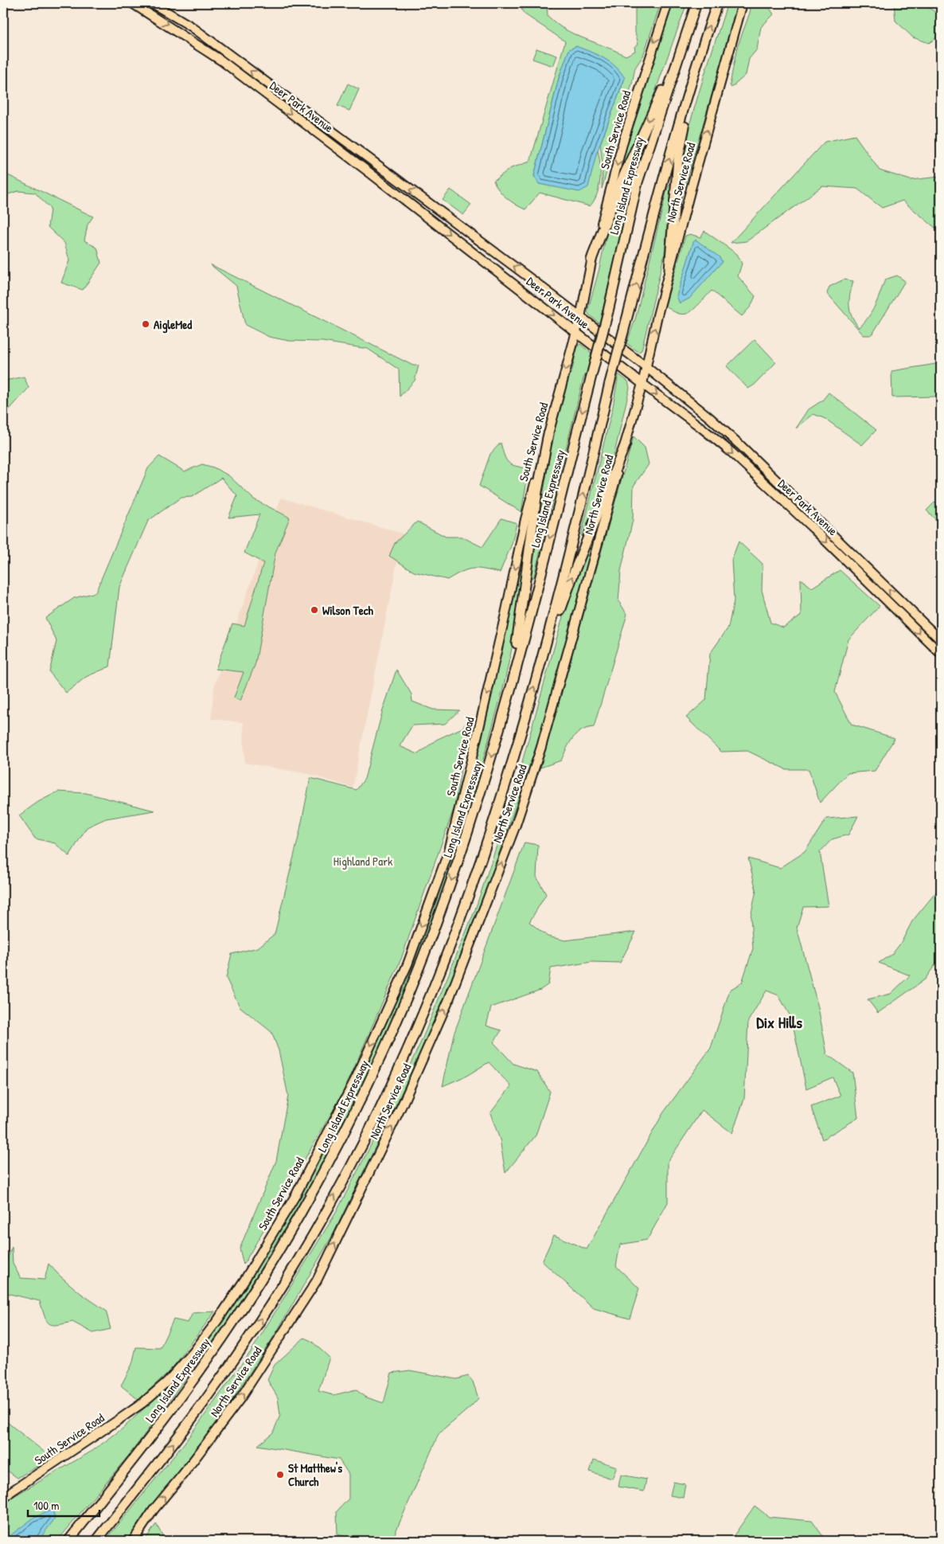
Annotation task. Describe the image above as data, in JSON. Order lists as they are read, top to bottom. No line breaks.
{"streets":{"highway":["Long Island Expressway"],"main road":["Deer Park Avenue","South Service Road","North Service Road"]},"crossings":[["Deer Park Avenue","South Service Road"],["Deer Park Avenue","North Service Road"]],"one_way":["South Service Road","North Service Road"],"districts":["Dix Hills"],"parks":["Highland Park"],"places":["AigleMed","Wilson Tech","St Matthew's Church"],"scale_bar":"100 m"}
